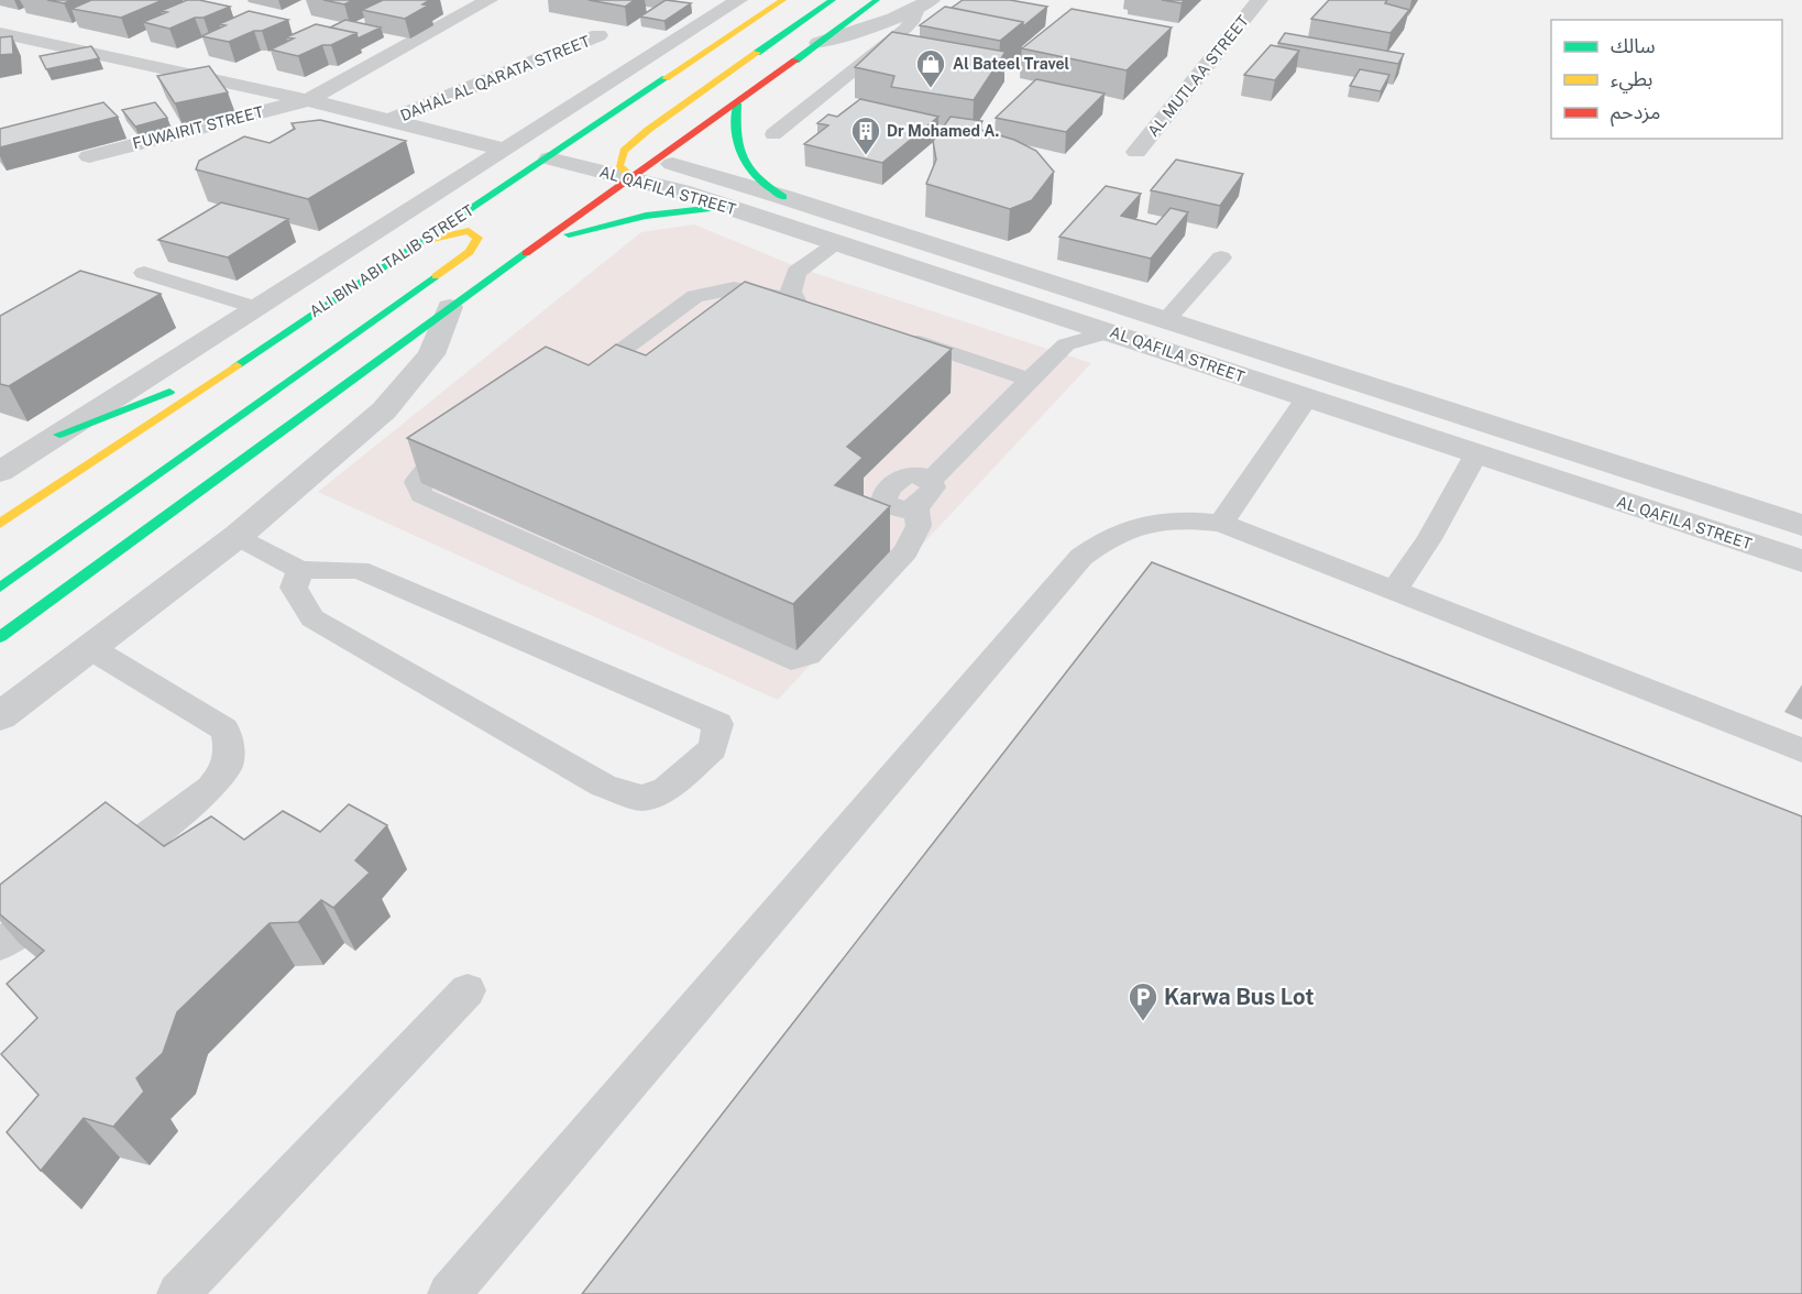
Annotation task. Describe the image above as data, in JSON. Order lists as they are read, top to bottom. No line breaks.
{"streets":{"main road":["ALI BIN ABI TALIB STREET"],"street":["AL MUTLAA STREET","DAHAL AL QARATA STREET","FUWAIRIT STREET","AL QAFILA STREET"]},"crossings":[["DAHAL AL QARATA STREET","FUWAIRIT STREET"],["DAHAL AL QARATA STREET","ALI BIN ABI TALIB STREET"],["AL QAFILA STREET","ALI BIN ABI TALIB STREET"]],"places":{"shop":["Al Bateel Travel"],"building":["Dr Mohamed A."],"parking":["Karwa Bus Lot"]},"legend":["سالك","بطيء","مزدحم"]}
